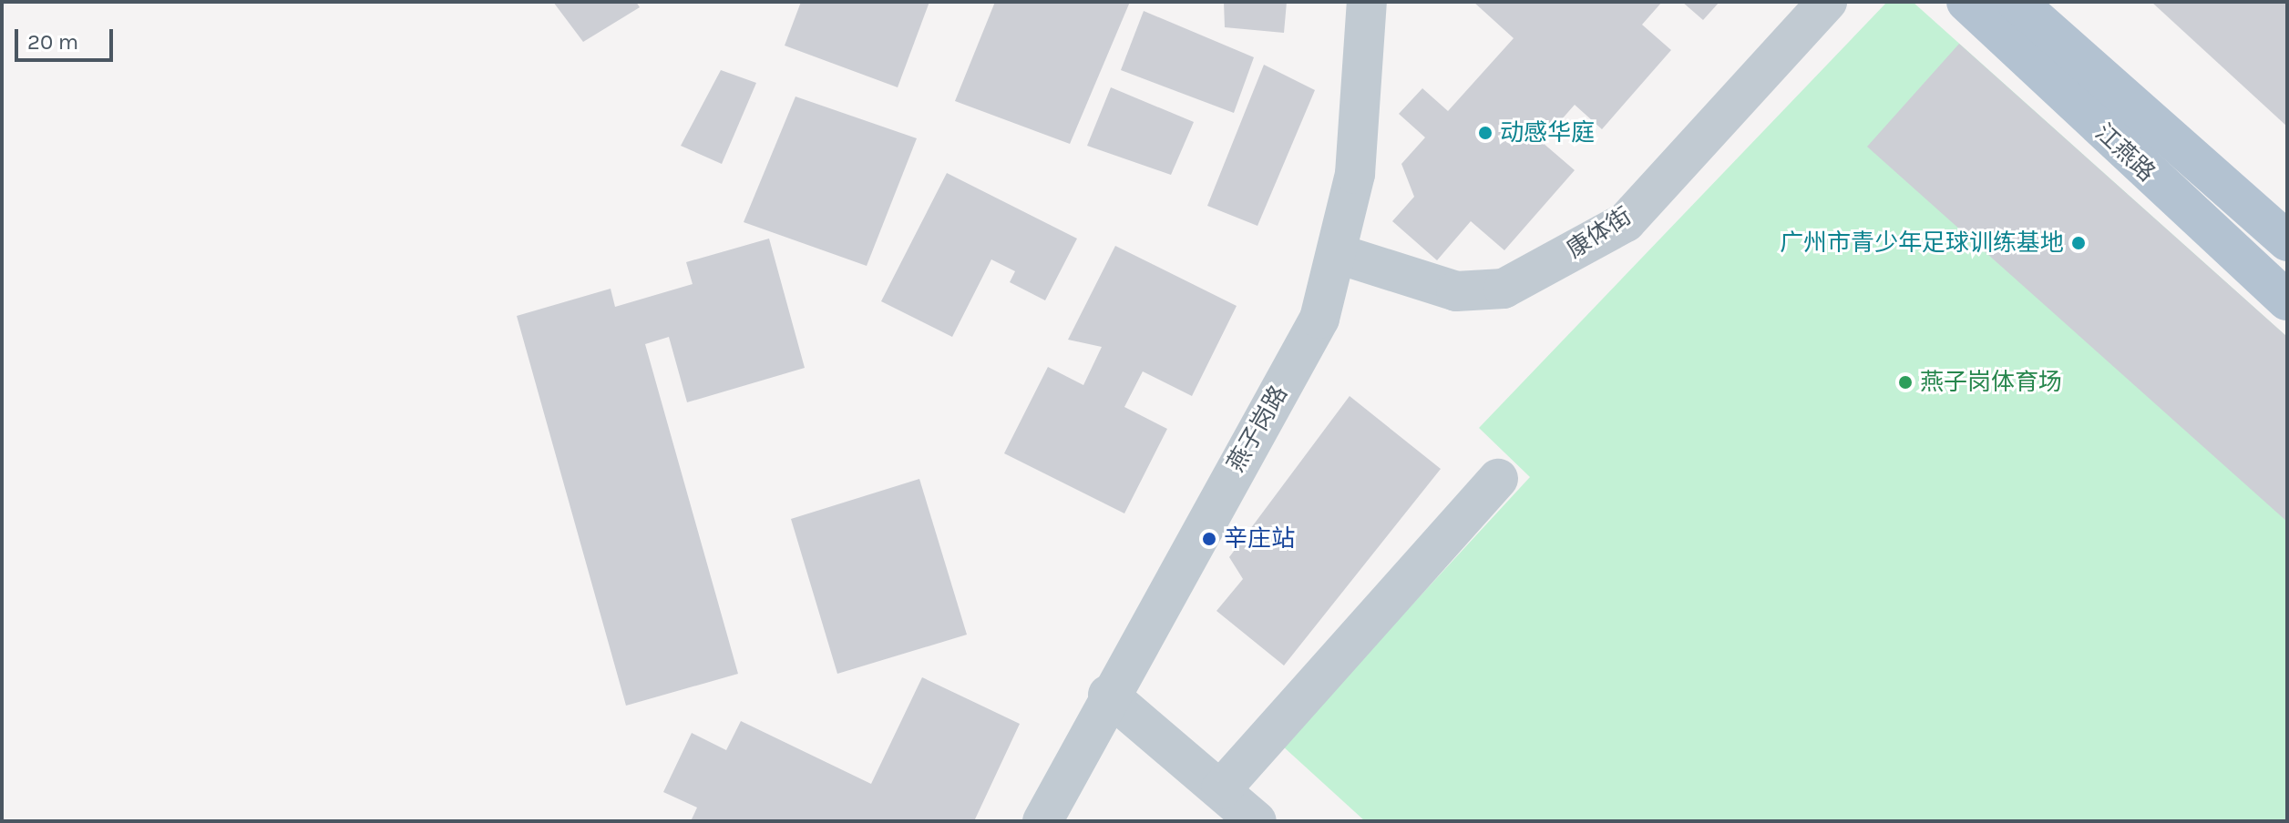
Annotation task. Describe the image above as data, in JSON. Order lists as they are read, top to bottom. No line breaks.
{"streets":{"main road":["江燕路"],"street":["康体街","燕子岗路"]},"crossings":[["康体街","燕子岗路"]],"places":["动感华庭","广州市青少年足球训练基地","燕子岗体育场","辛庄站"],"scale_bar":"20 m"}
